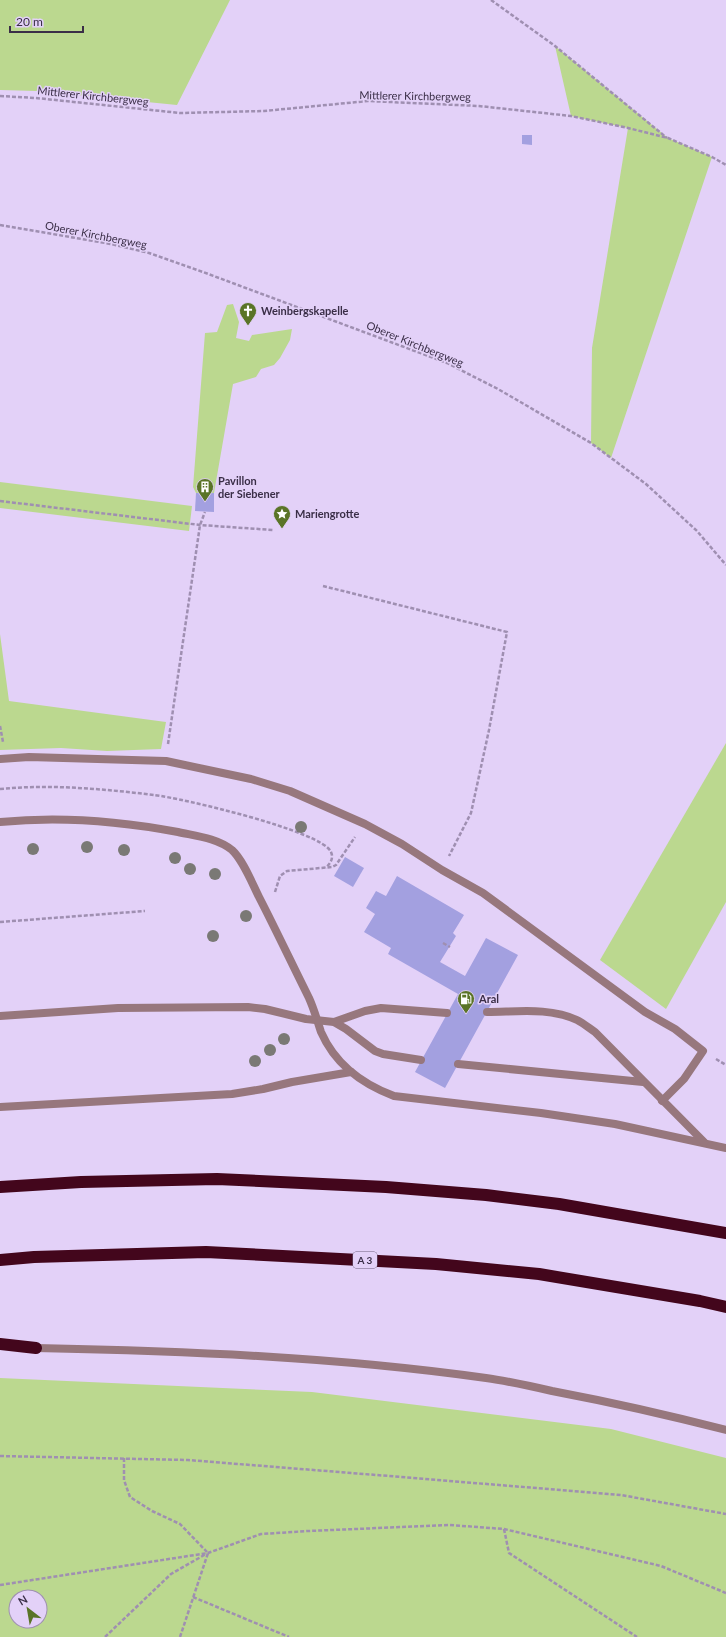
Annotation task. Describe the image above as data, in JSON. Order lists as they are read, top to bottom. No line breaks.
{"streets":{"highway":["A 3"],"path":["Mittlerer Kirchbergweg","Oberer Kirchbergweg"]},"places":{"church":["Weinbergskapelle"],"building":["Pavillon der Siebener"],"place":["Mariengrotte"],"fuel station":["Aral"]},"scale_bar":"20 m","north":"top left"}
